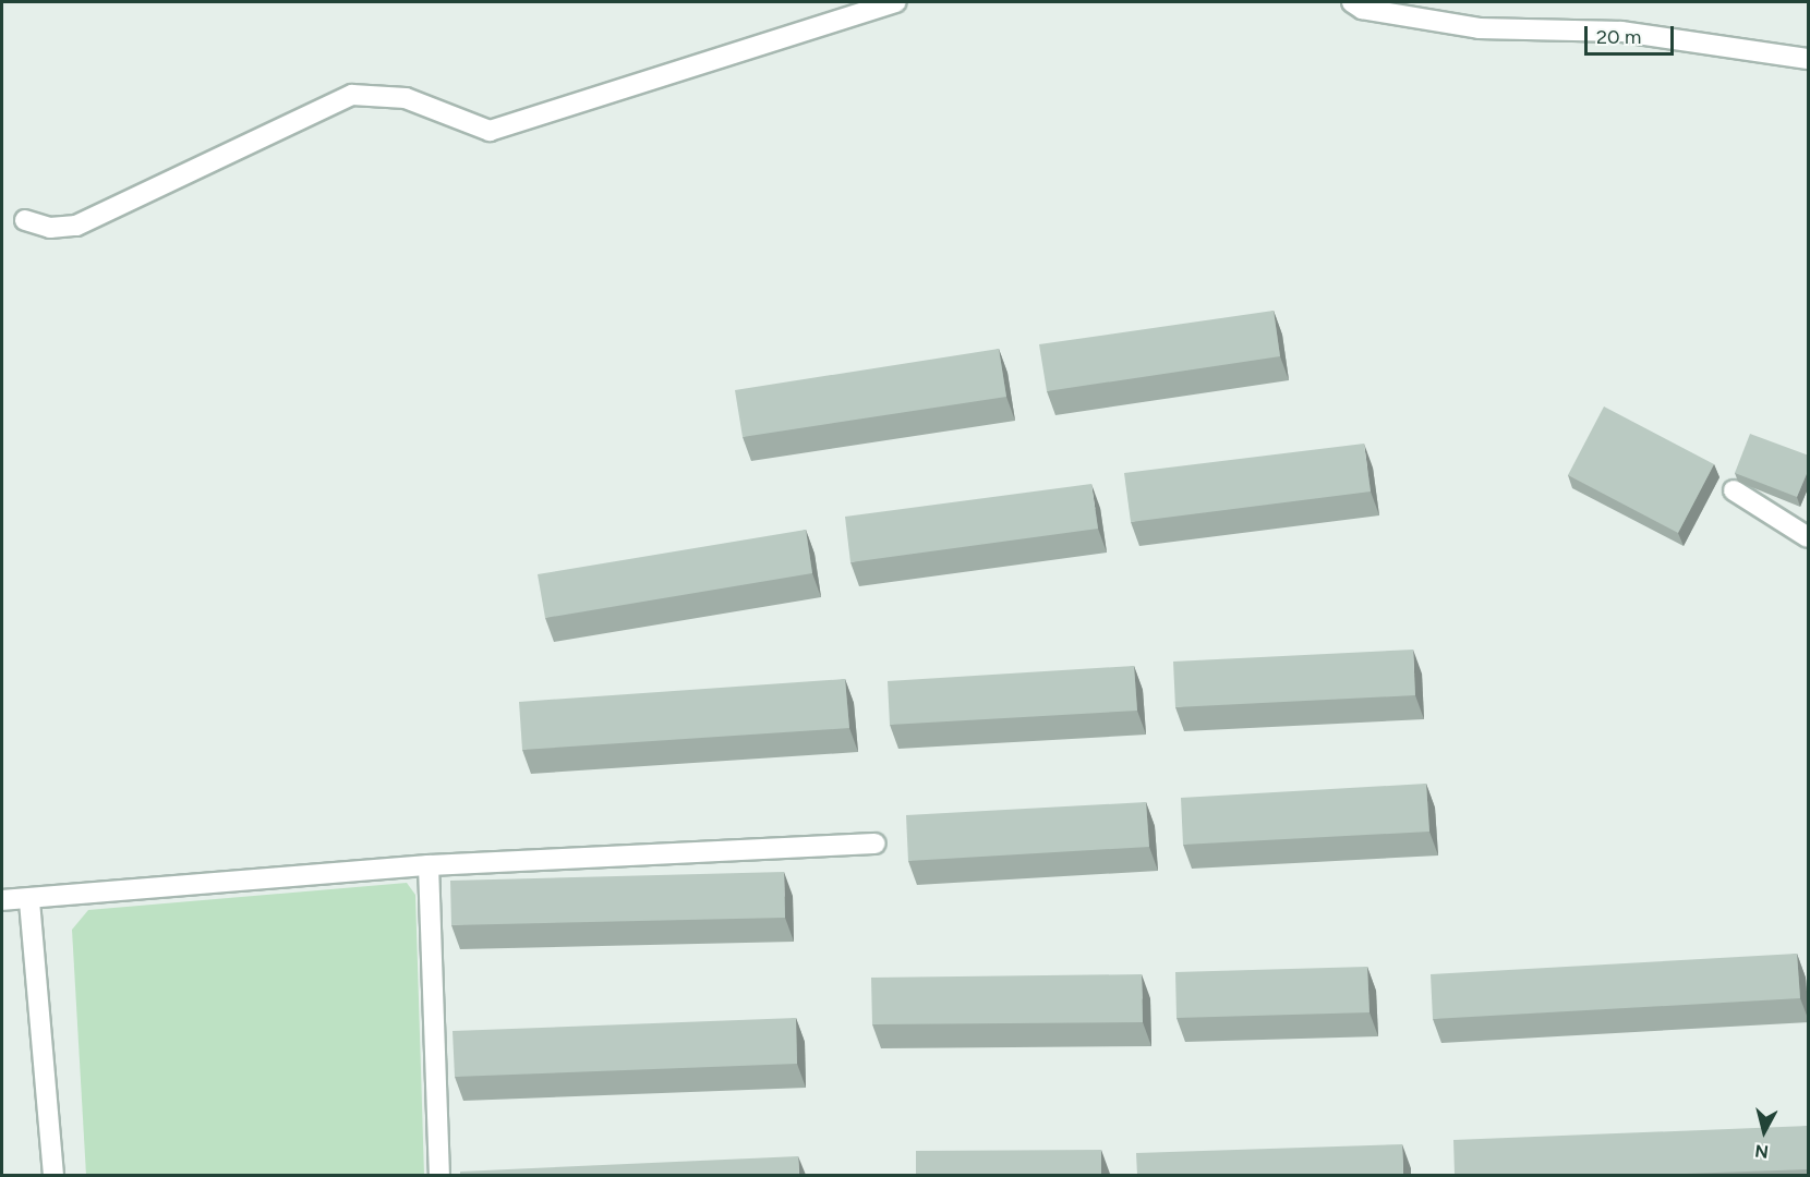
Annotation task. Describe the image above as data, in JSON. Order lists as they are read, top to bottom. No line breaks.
{"scale_bar":"20 m","north":"bottom"}
